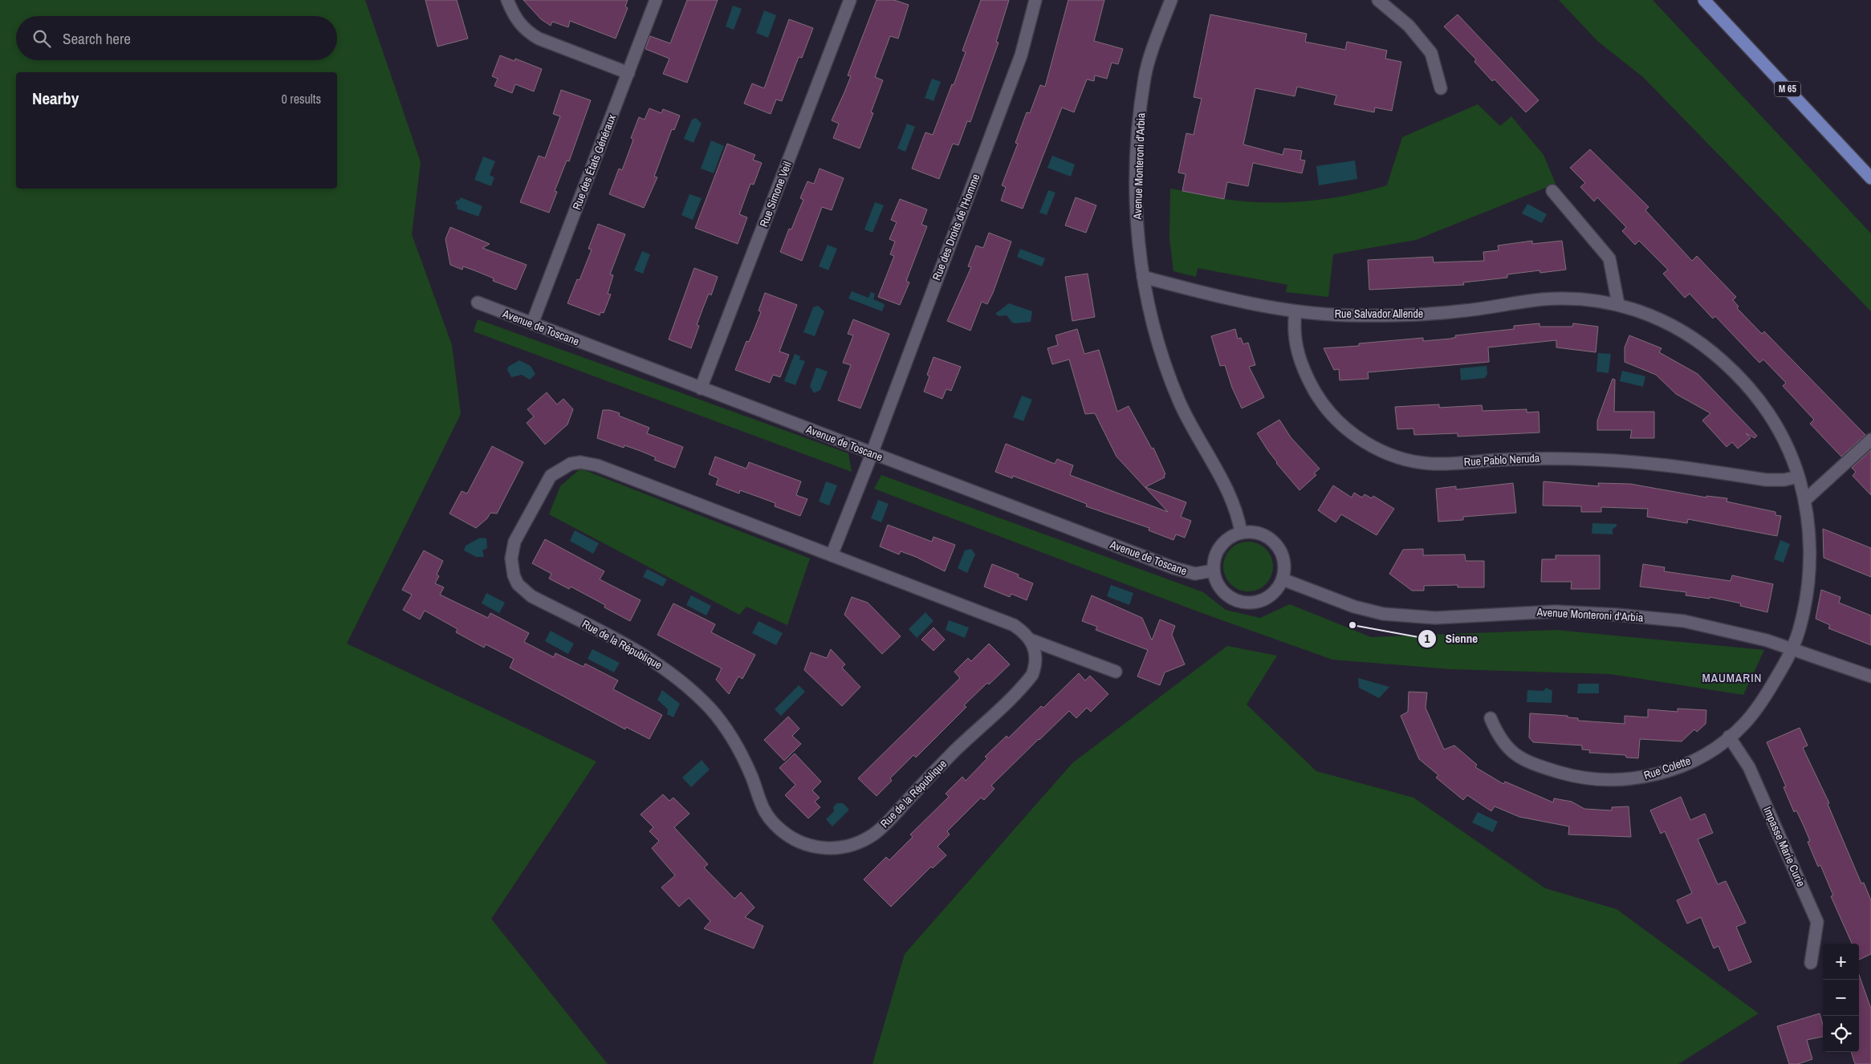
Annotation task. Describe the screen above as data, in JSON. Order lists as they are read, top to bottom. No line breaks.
{"streets":{"main road":["M 65"],"street":["Rue des États Généraux","Avenue Monteroni d'Arbia","Rue Simone Veil","Rue des Droits de l'Homme","Rue Salvador Allende","Avenue de Toscane","Rue Pablo Neruda","Rue de la République","Rue Colette","Impasse Marie Curie"]},"crossings":[["Rue des États Généraux","Avenue de Toscane"],["Avenue Monteroni d'Arbia","Rue Salvador Allende"],["Avenue Monteroni d'Arbia","Avenue de Toscane"],["Avenue Monteroni d'Arbia","Rue Colette"],["Rue Simone Veil","Avenue de Toscane"],["Rue des Droits de l'Homme","Avenue de Toscane"],["Rue Salvador Allende","Rue Pablo Neruda"],["Rue Salvador Allende","Rue Colette"],["Rue Colette","Impasse Marie Curie"]],"districts":["MAUMARIN"],"places":["Sienne"],"page":{"search":"Search here","heading":["Nearby","0 results"],"map_buttons":["+","−"]}}
